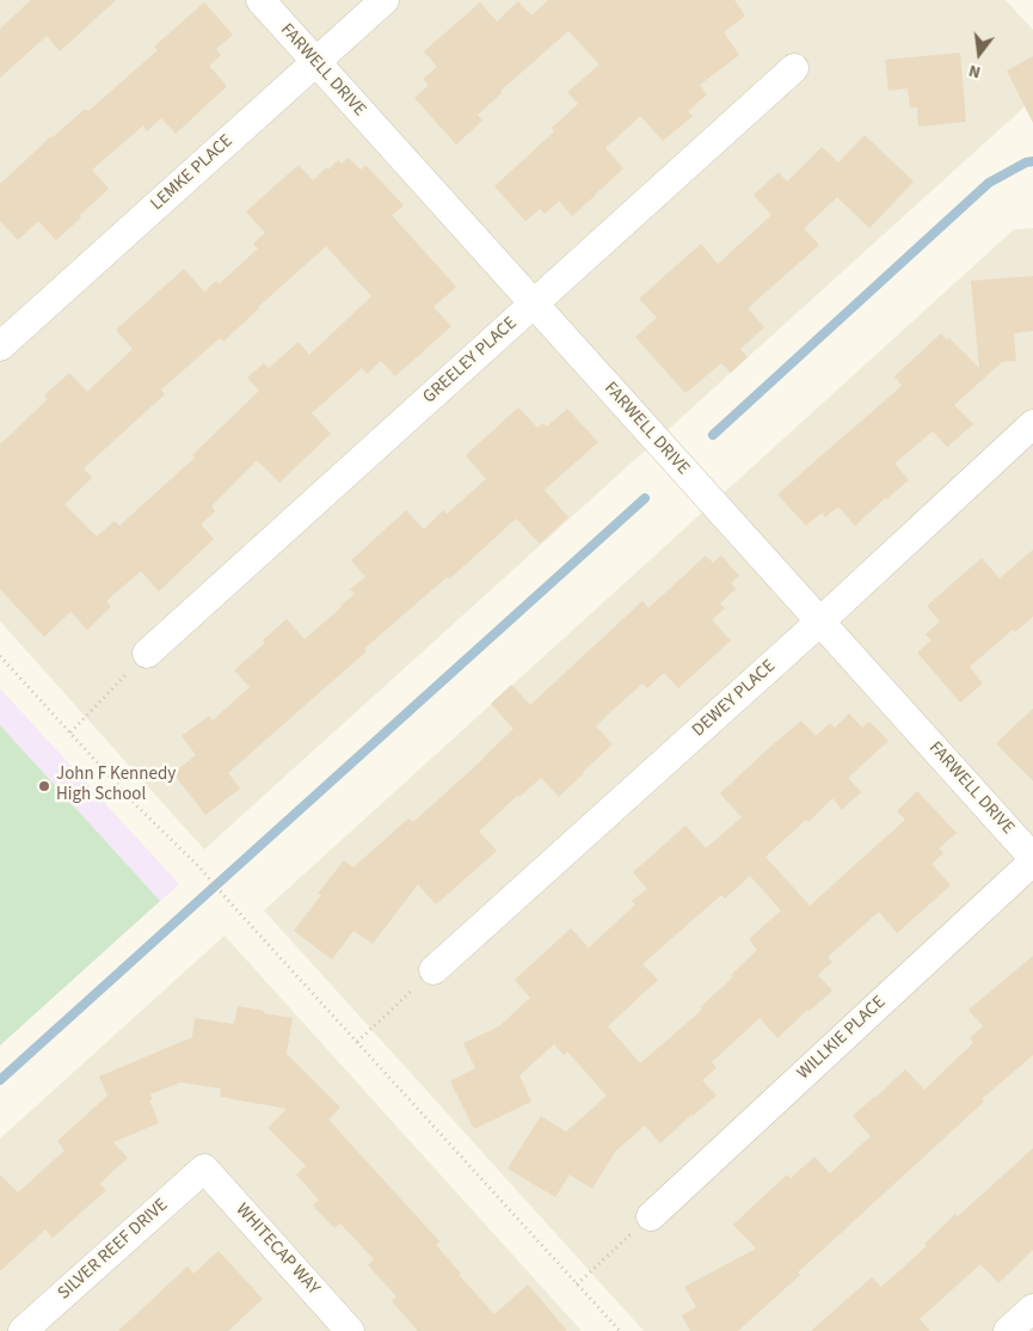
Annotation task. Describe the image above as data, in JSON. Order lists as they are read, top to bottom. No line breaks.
{"streets":{"street":["FARWELL DRIVE","LEMKE PLACE","GREELEY PLACE","DEWEY PLACE","WILLKIE PLACE","SILVER REEF DRIVE","WHITECAP WAY"]},"crossings":[["FARWELL DRIVE","LEMKE PLACE"],["FARWELL DRIVE","GREELEY PLACE"],["FARWELL DRIVE","DEWEY PLACE"],["FARWELL DRIVE","WILLKIE PLACE"],["SILVER REEF DRIVE","WHITECAP WAY"]],"places":["John F Kennedy High School"],"north":"bottom"}
